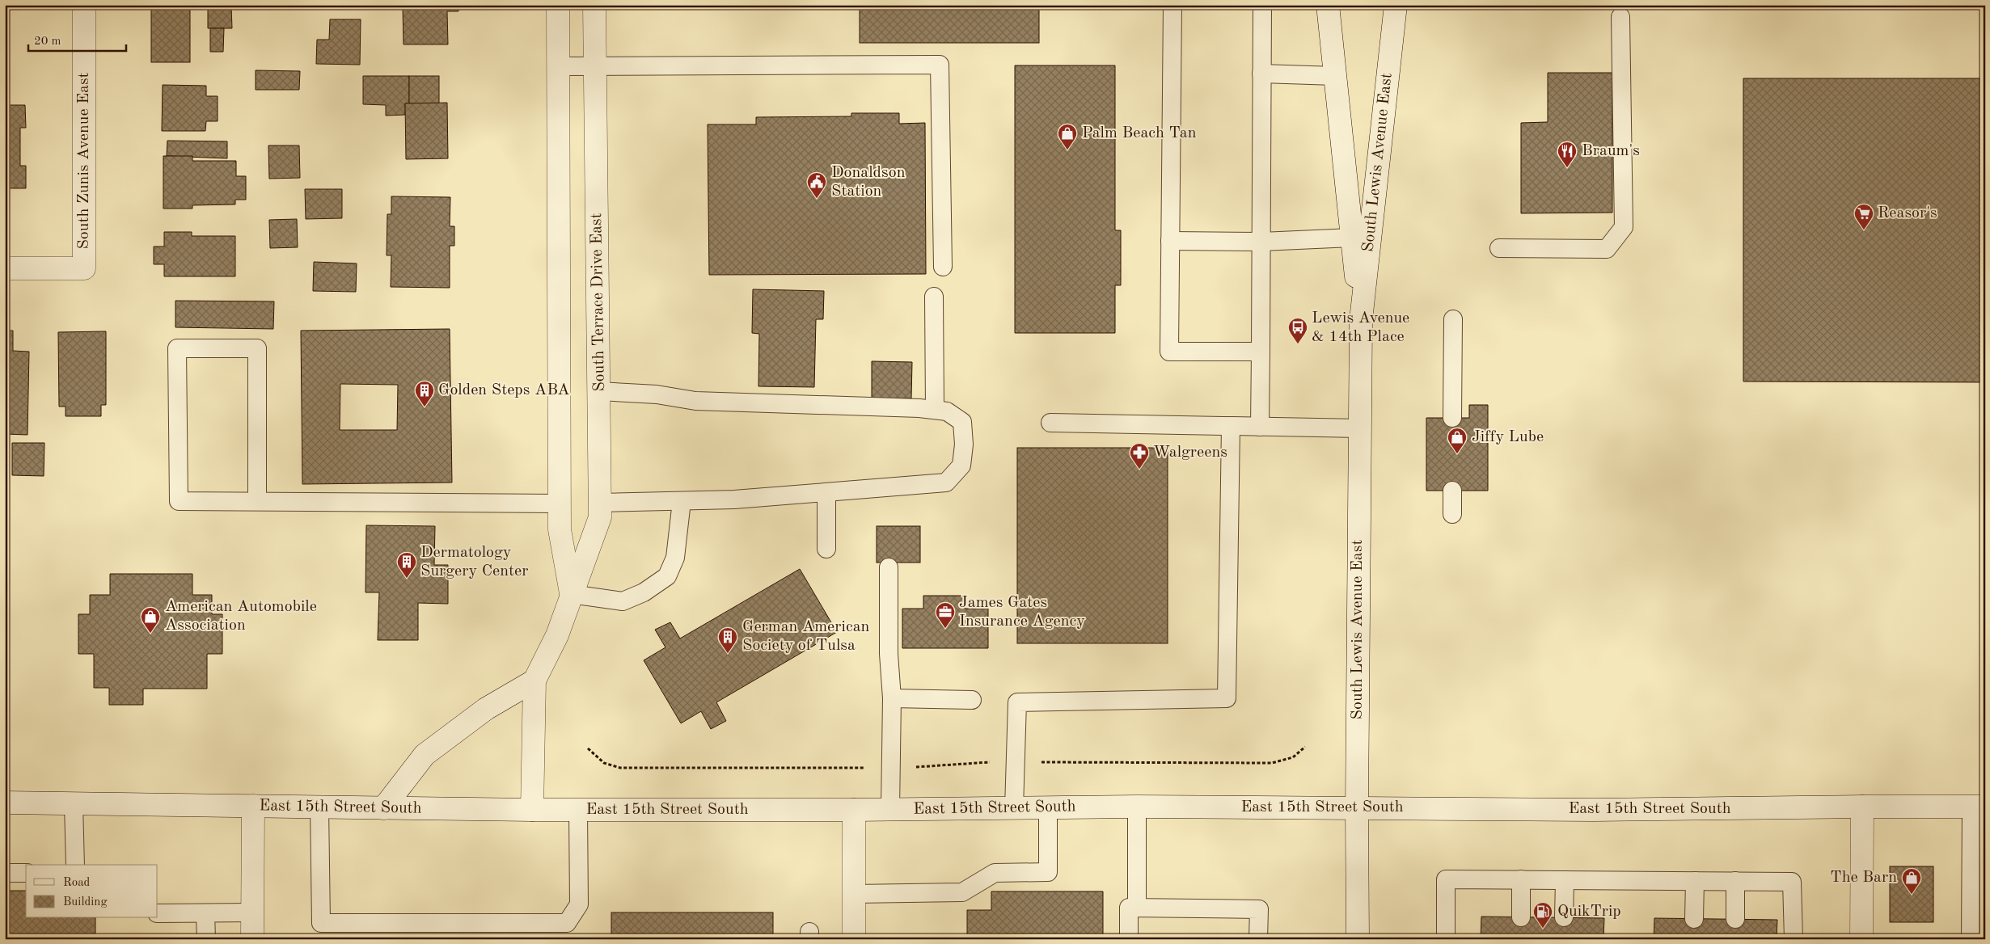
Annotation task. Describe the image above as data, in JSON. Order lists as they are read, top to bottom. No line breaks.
{"streets":{"street":["South Zunis Avenue East","South Lewis Avenue East","South Terrace Drive East","East 15th Street South"]},"crossings":[["South Lewis Avenue East","East 15th Street South"],["South Terrace Drive East","East 15th Street South"]],"places":{"shop":["Palm Beach Tan","Jiffy Lube","American Automobile Association","The Barn"],"restaurant":["Braum's"],"public building":["Donaldson Station"],"supermarket":["Reasor's"],"bus stop":["Lewis Avenue & 14th Place"],"building":["Golden Steps ABA","Dermatology Surgery Center","German American Society of Tulsa"],"pharmacy":["Walgreens"],"office":["James Gates Insurance Agency"],"fuel station":["QuikTrip"]},"legend":["Road","Building"],"scale_bar":"20 m"}
